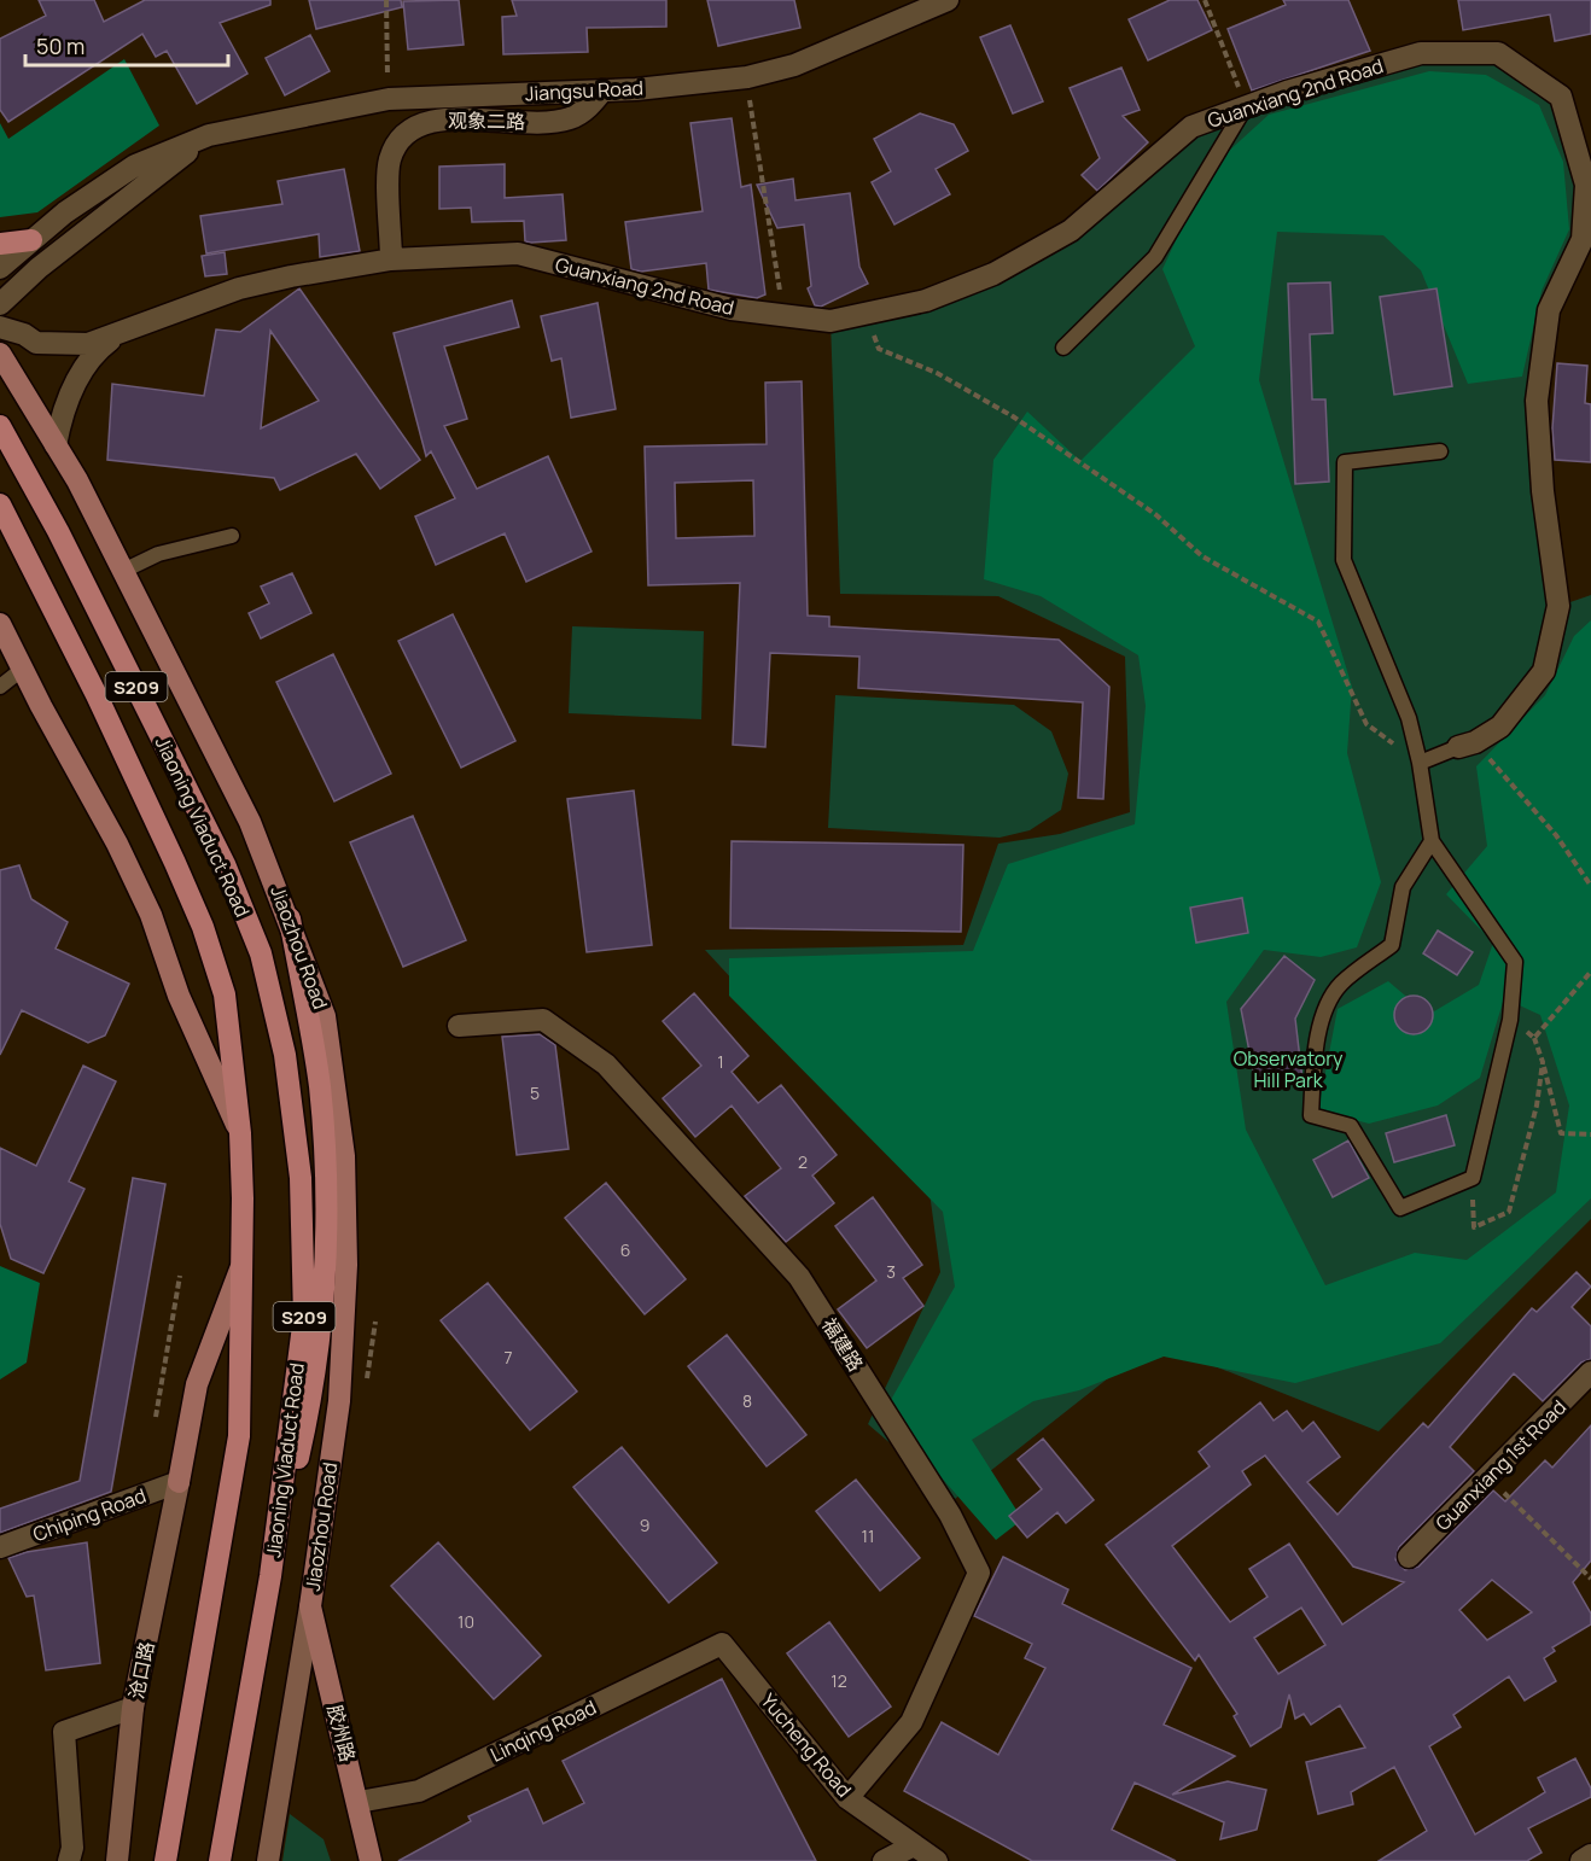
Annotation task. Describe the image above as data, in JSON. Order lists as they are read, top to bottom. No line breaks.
{"streets":{"highway":["S209","Jiaoning Viaduct Road"],"main road":["Jiaozhou Road","沧口路","胶州路"],"street":["Jiangsu Road","Guanxiang 2nd Road","观象二路","福建路","Guanxiang 1st Road","Chiping Road","Linqing Road","Yucheng Road"]},"crossings":[["Jiangsu Road","观象二路"],["Guanxiang 2nd Road","观象二路"],["Jiaozhou Road","胶州路"],["福建路","Yucheng Road"],["Chiping Road","沧口路"],["Linqing Road","胶州路"],["Linqing Road","Yucheng Road"]],"parks":["Observatory Hill Park"],"house_numbers":["1","5","2","6","3","7","8","9","11","10","12"],"scale_bar":"50 m"}
